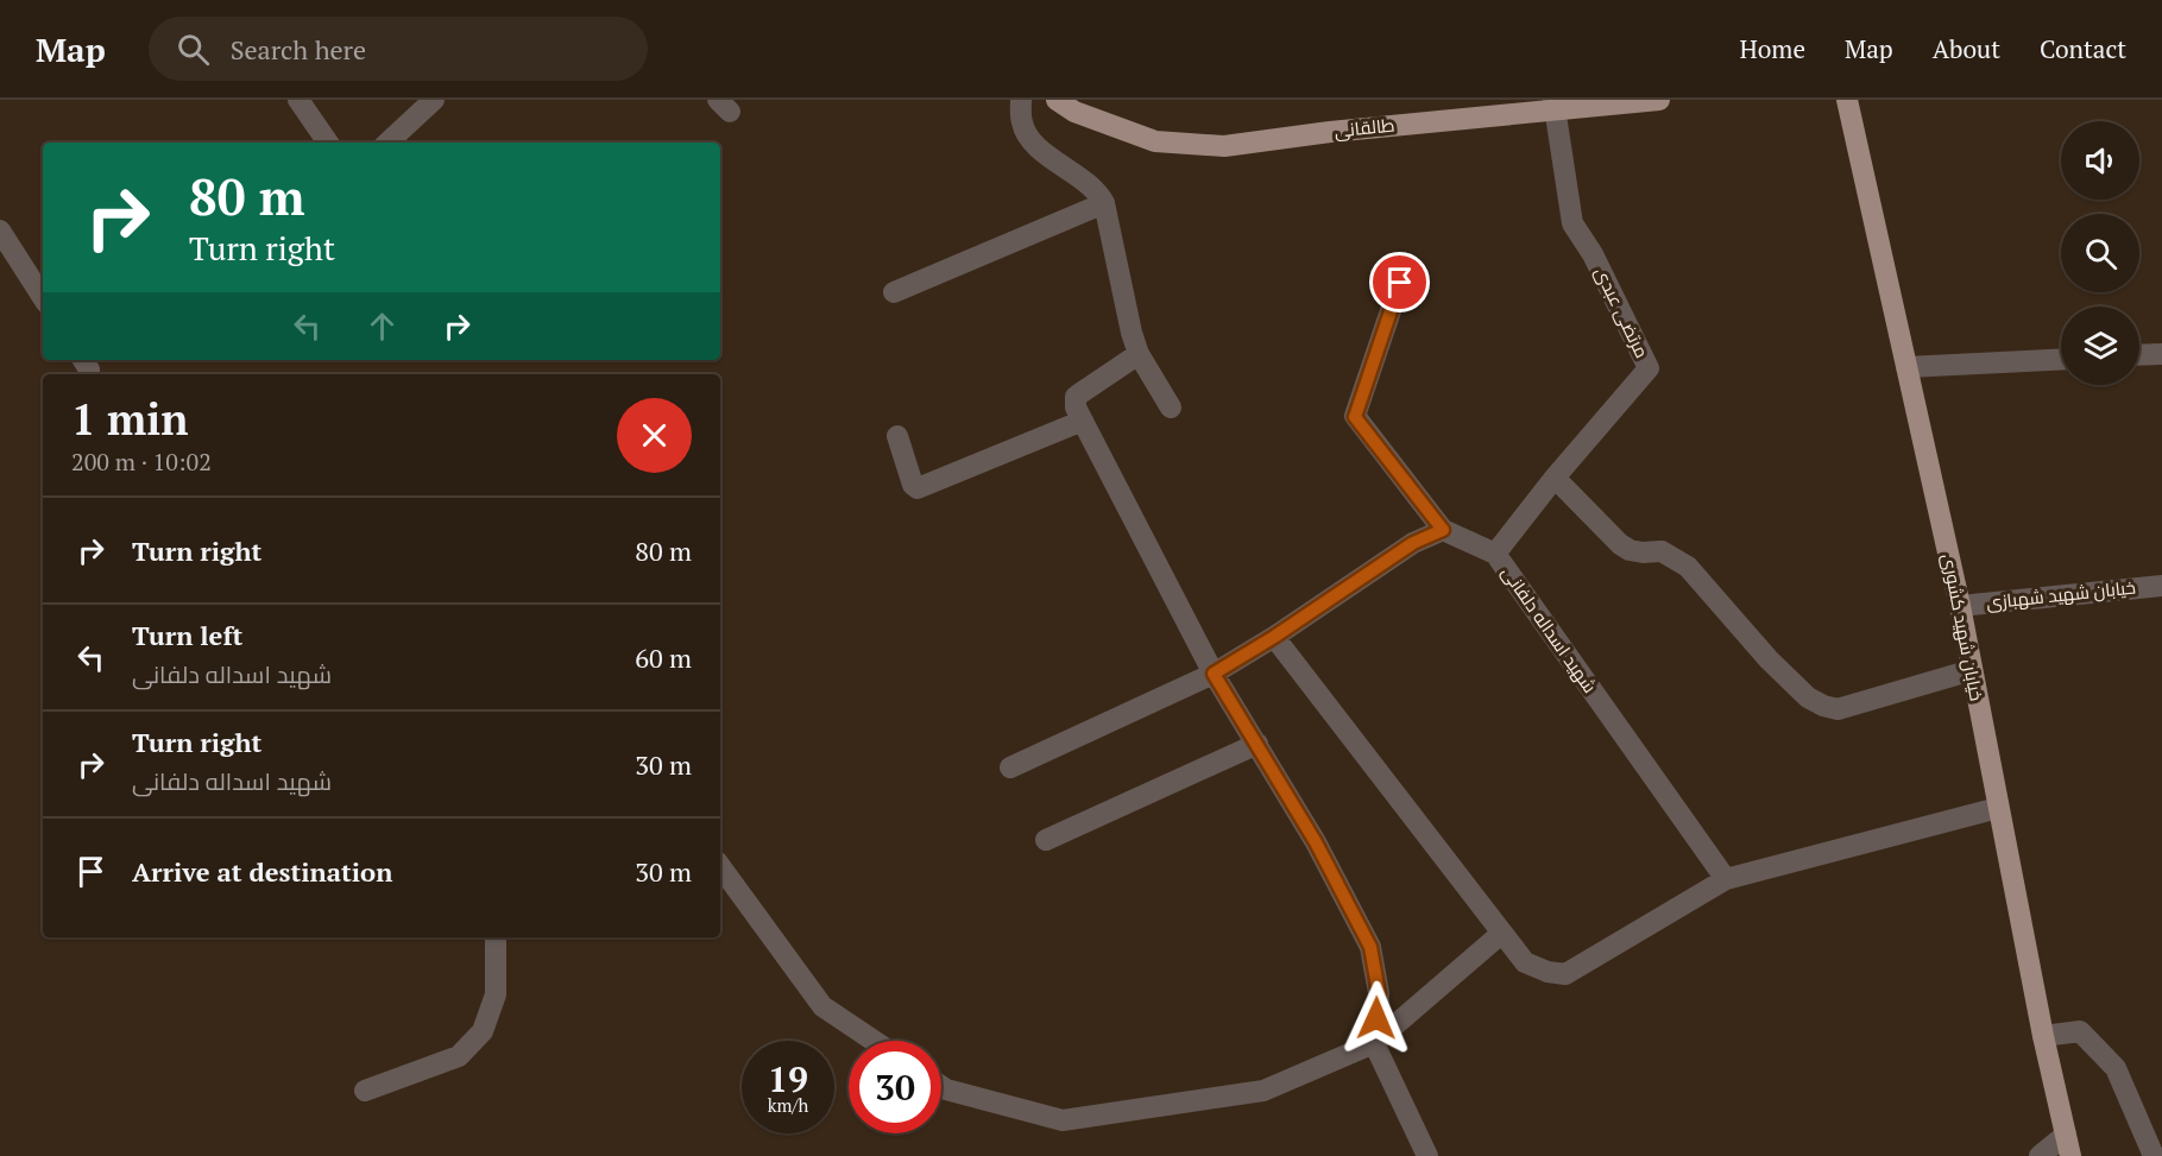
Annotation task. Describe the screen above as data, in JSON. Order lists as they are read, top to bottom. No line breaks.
{"streets":{"main road":["طالقانی","خیابان شهید کشوری"],"street":["مرتضی عبدی","خیابان شهید شهبازی","شهید اسداله دلفانی"]},"crossings":[["طالقانی","مرتضی عبدی"],["مرتضی عبدی","شهید اسداله دلفانی"],["خیابان شهید شهبازی","خیابان شهید کشوری"]],"page":{"header":"Map","search":"Search here","nav":["Home","Map","About","Contact"],"turn":["80 m","Turn right"],"heading":["1 min","200 m · 10:02"],"list":[{"name":"Turn right","value":"80 m"},{"name":"Turn left","note":"شهید اسداله دلفانی","value":"60 m"},{"name":"Turn right","note":"شهید اسداله دلفانی","value":"30 m"},{"name":"Arrive at destination","value":"30 m"}],"speed":"19 km/h","limit":"30"}}
